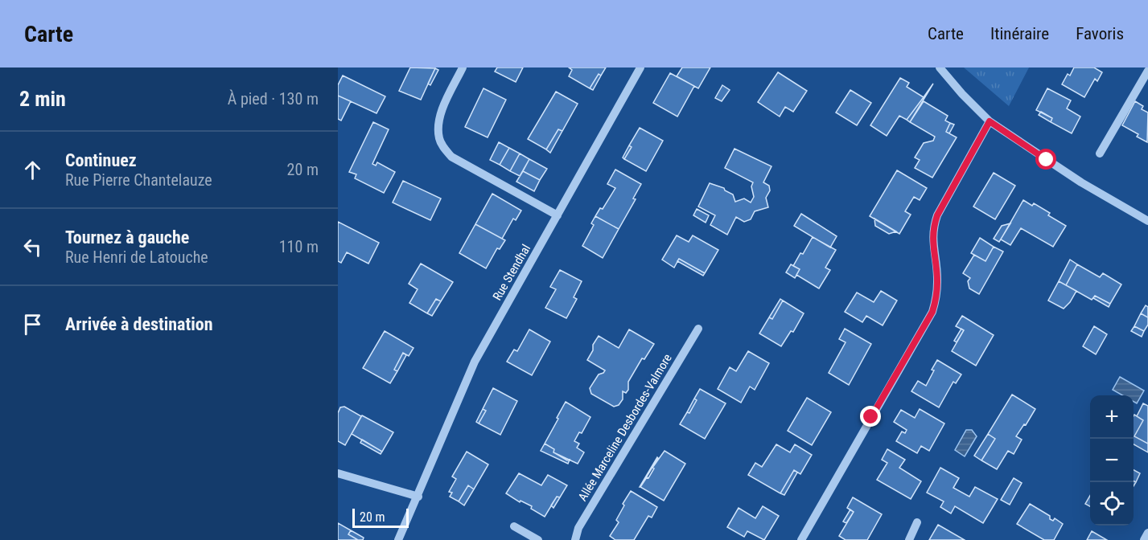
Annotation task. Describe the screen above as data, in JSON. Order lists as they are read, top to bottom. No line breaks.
{"streets":{"street":["Rue Stendhal","Allée Marceline Desbordes-Valmore"]},"scale_bar":"20 m","page":{"header":"Carte","nav":["Carte","Itinéraire","Favoris"],"heading":["2 min","À pied · 130 m"],"list":[["Continuez","Rue Pierre Chantelauze","20 m"],["Tournez à gauche","Rue Henri de Latouche","110 m"],"Arrivée à destination"],"map_buttons":["+","−"],"scale":"20 m"}}
